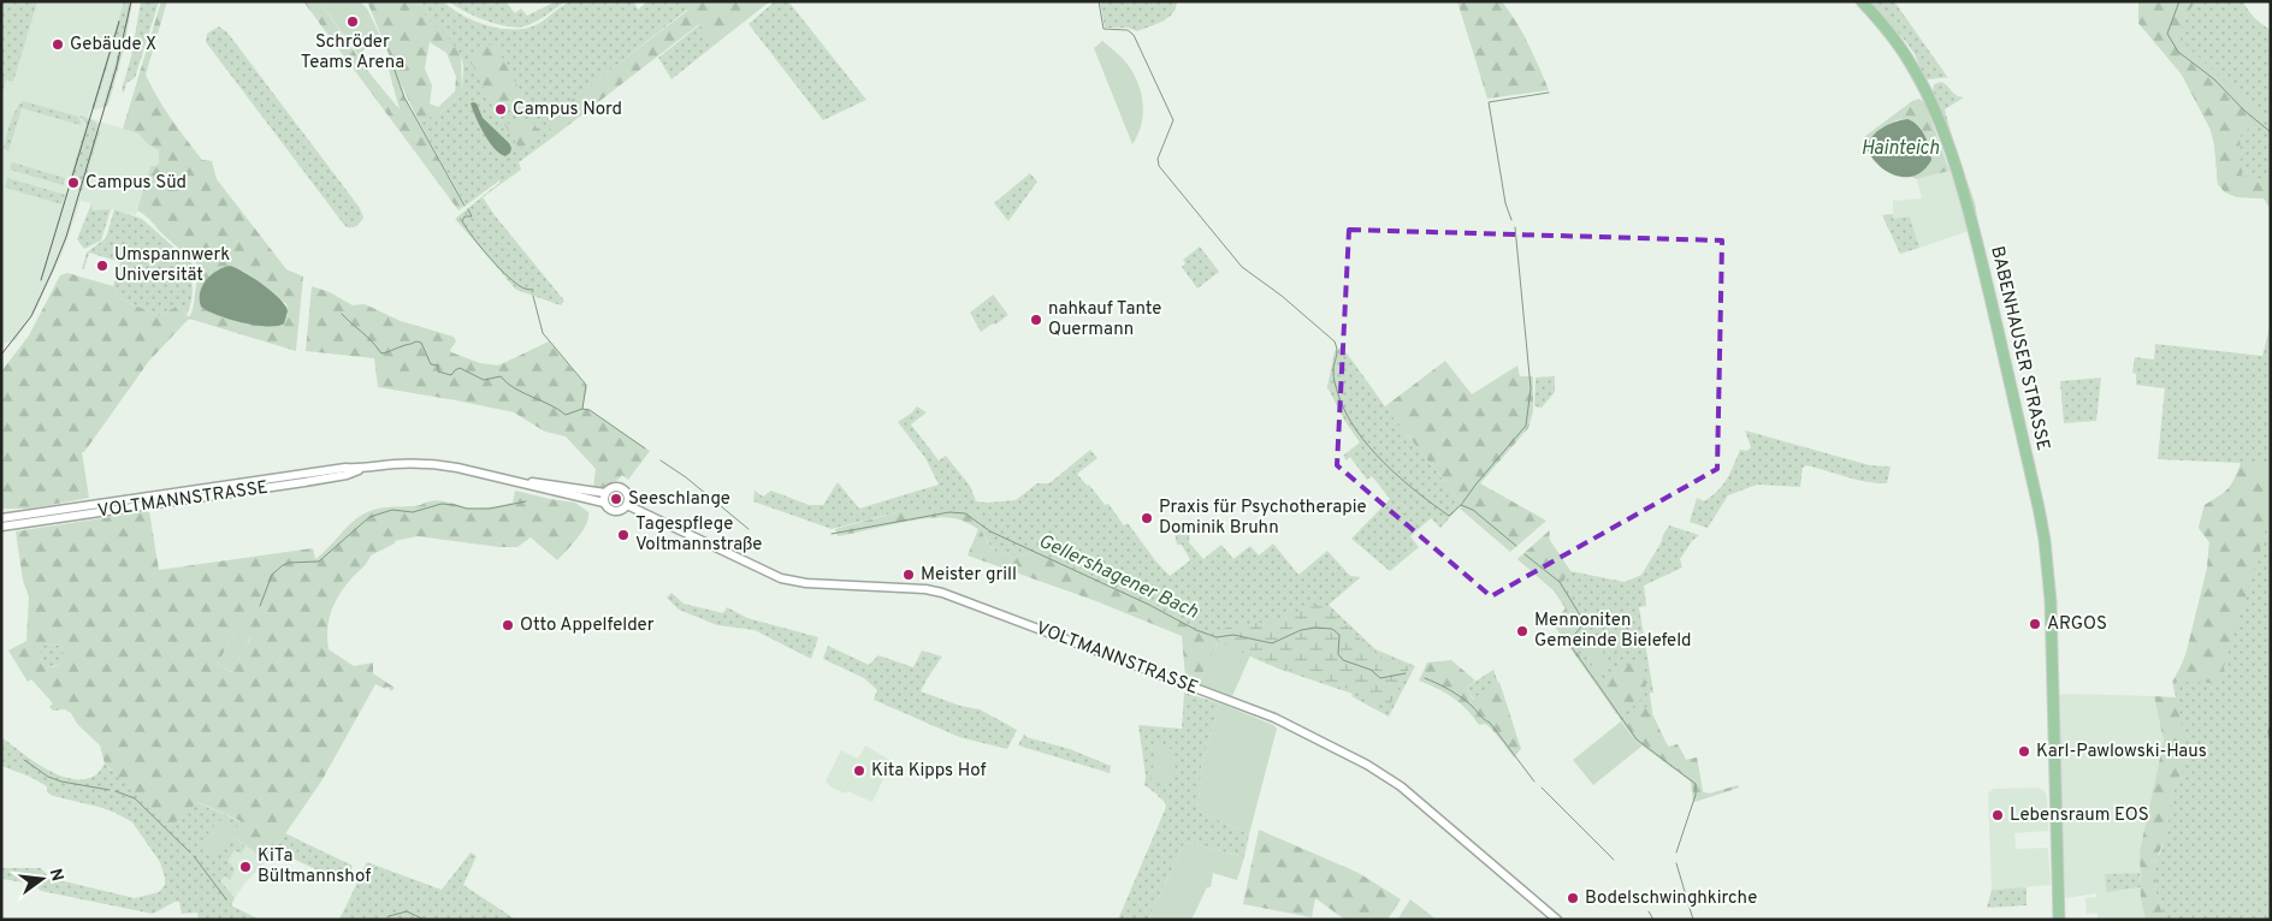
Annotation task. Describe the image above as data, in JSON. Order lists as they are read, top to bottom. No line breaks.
{"streets":{"main road":["BABENHAUSER STRASSE"],"street":["VOLTMANNSTRASSE"]},"water":["Hainteich","Gellershagener Bach"],"places":["Schröder Teams Arena","Gebäude X","Campus Nord","Campus Süd","Umspannwerk Universität","nahkauf Tante Quermann","Seeschlange","Praxis für Psychotherapie Dominik Bruhn","Tagespflege Voltmannstraße","Meister grill","ARGOS","Otto Appelfelder","Mennoniten Gemeinde Bielefeld","Karl-Pawlowski-Haus","Kita Kipps Hof","Lebensraum EOS","KiTa Bültmannshof","Bodelschwinghkirche"],"north":"right"}
